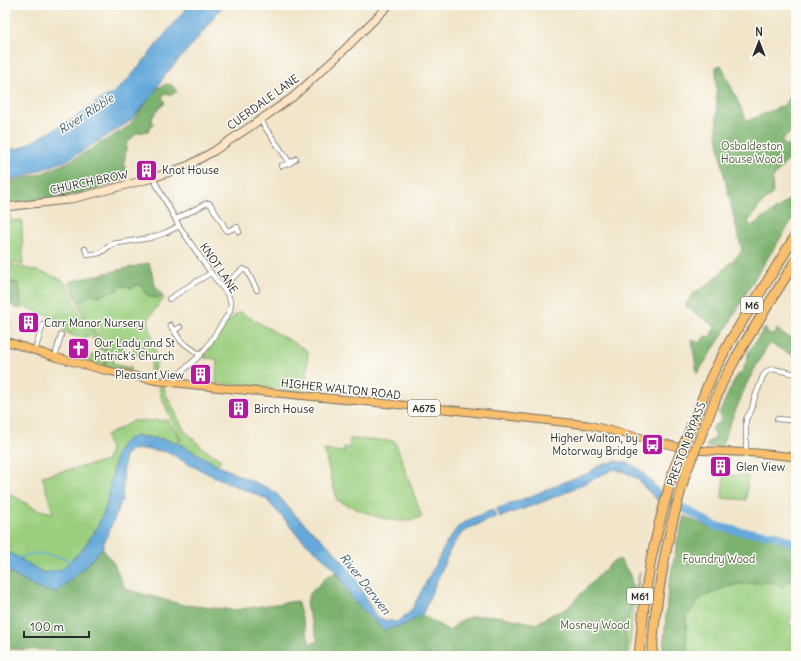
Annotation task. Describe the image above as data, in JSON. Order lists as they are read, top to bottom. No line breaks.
{"streets":{"highway":["M6","PRESTON BYPASS","M61"],"main road":["CUERDALE LANE","CHURCH BROW","HIGHER WALTON ROAD","A675"],"street":["KNOT LANE"]},"crossings":[["CUERDALE LANE","CHURCH BROW"],["CUERDALE LANE","KNOT LANE"],["CHURCH BROW","KNOT LANE"],["KNOT LANE","HIGHER WALTON ROAD"],["M6","PRESTON BYPASS"],["M6","M61"],["PRESTON BYPASS","M61"]],"water":["River Ribble","River Darwen"],"parks":["Osbaldeston House Wood","Foundry Wood","Mosney Wood"],"places":{"building":["Knot House","Carr Manor Nursery","Pleasant View","Birch House","Glen View"],"church":["Our Lady and St Patrick's Church"],"bus stop":["Higher Walton, by Motorway Bridge"]},"scale_bar":"100 m","north":"top"}
